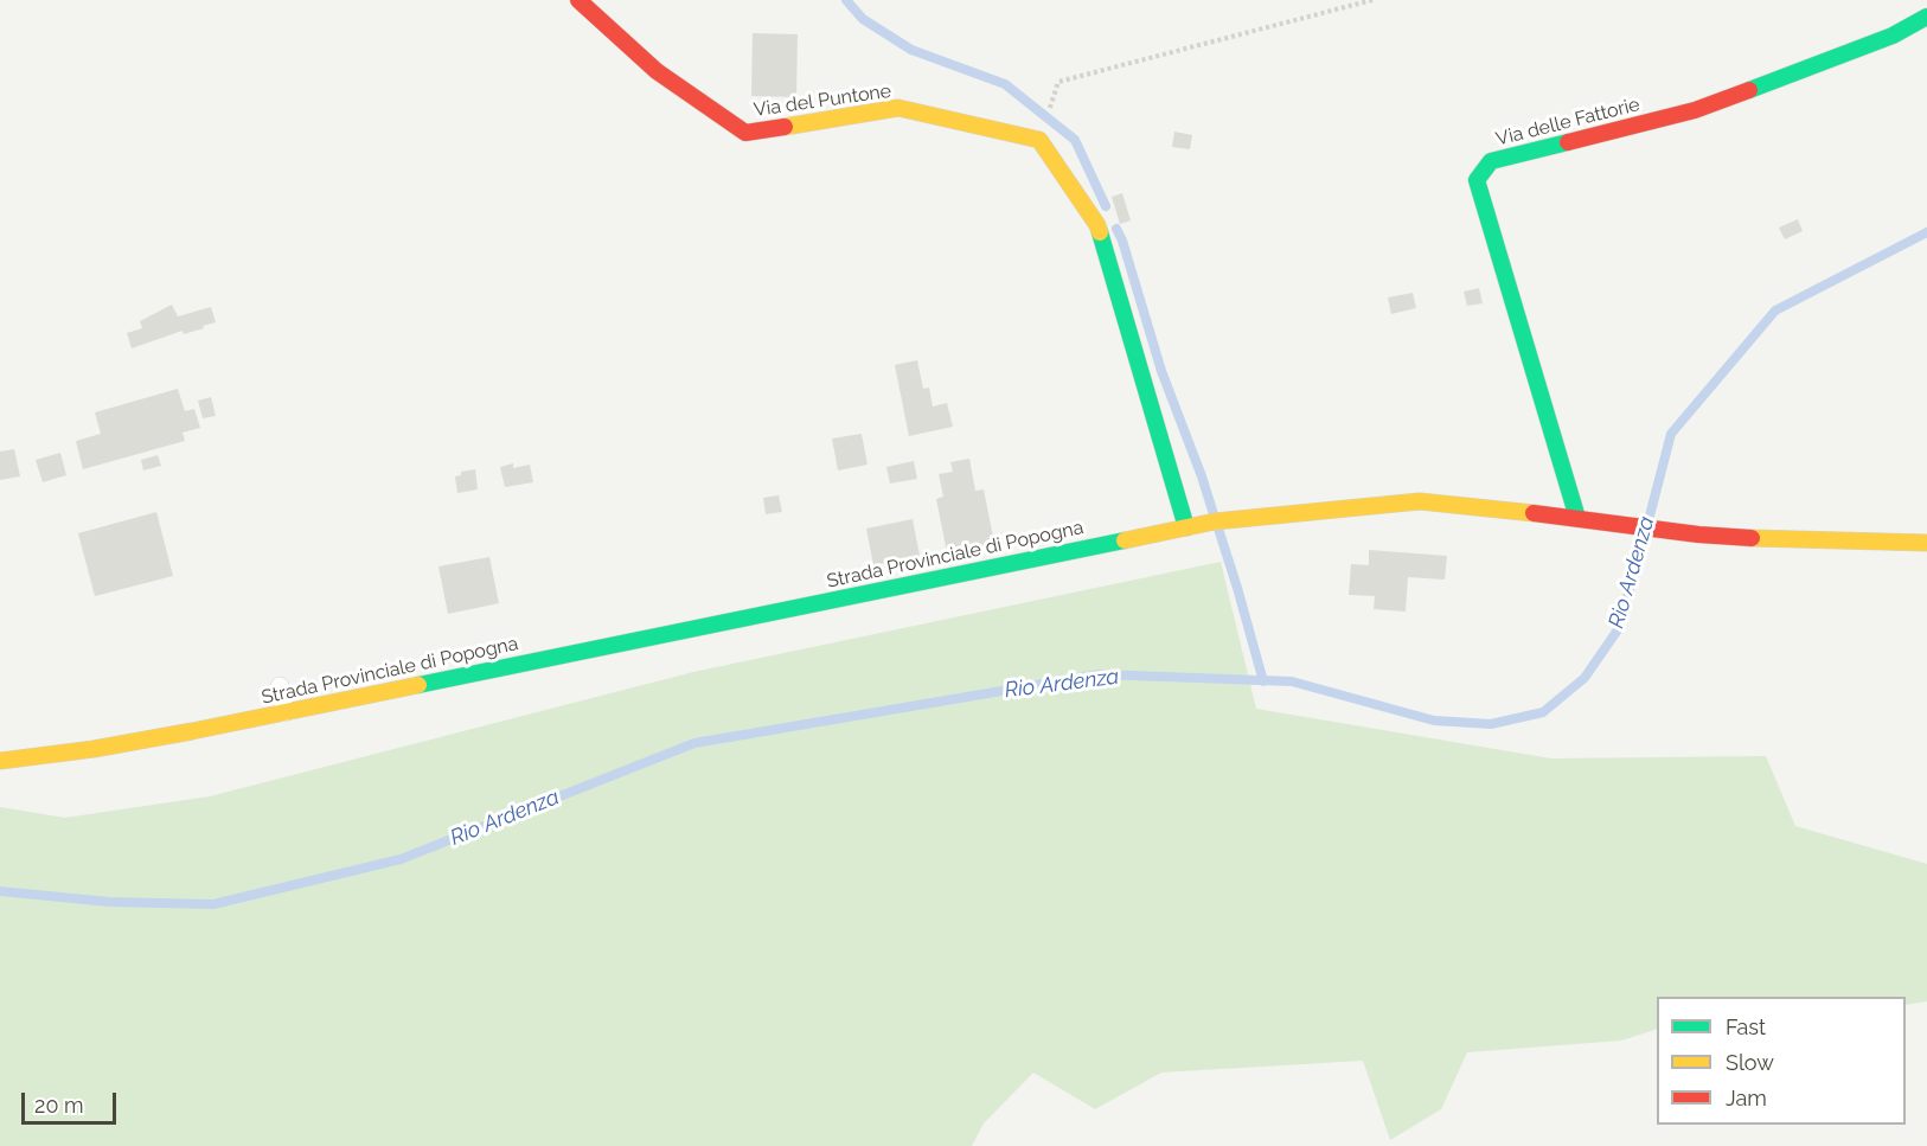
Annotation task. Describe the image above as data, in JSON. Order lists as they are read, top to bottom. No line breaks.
{"streets":{"main road":["Via del Puntone","Via delle Fattorie","Strada Provinciale di Popogna"]},"crossings":[["Via delle Fattorie","Strada Provinciale di Popogna"]],"water":["Rio Ardenza"],"legend":["Fast","Slow","Jam"],"scale_bar":"20 m"}
